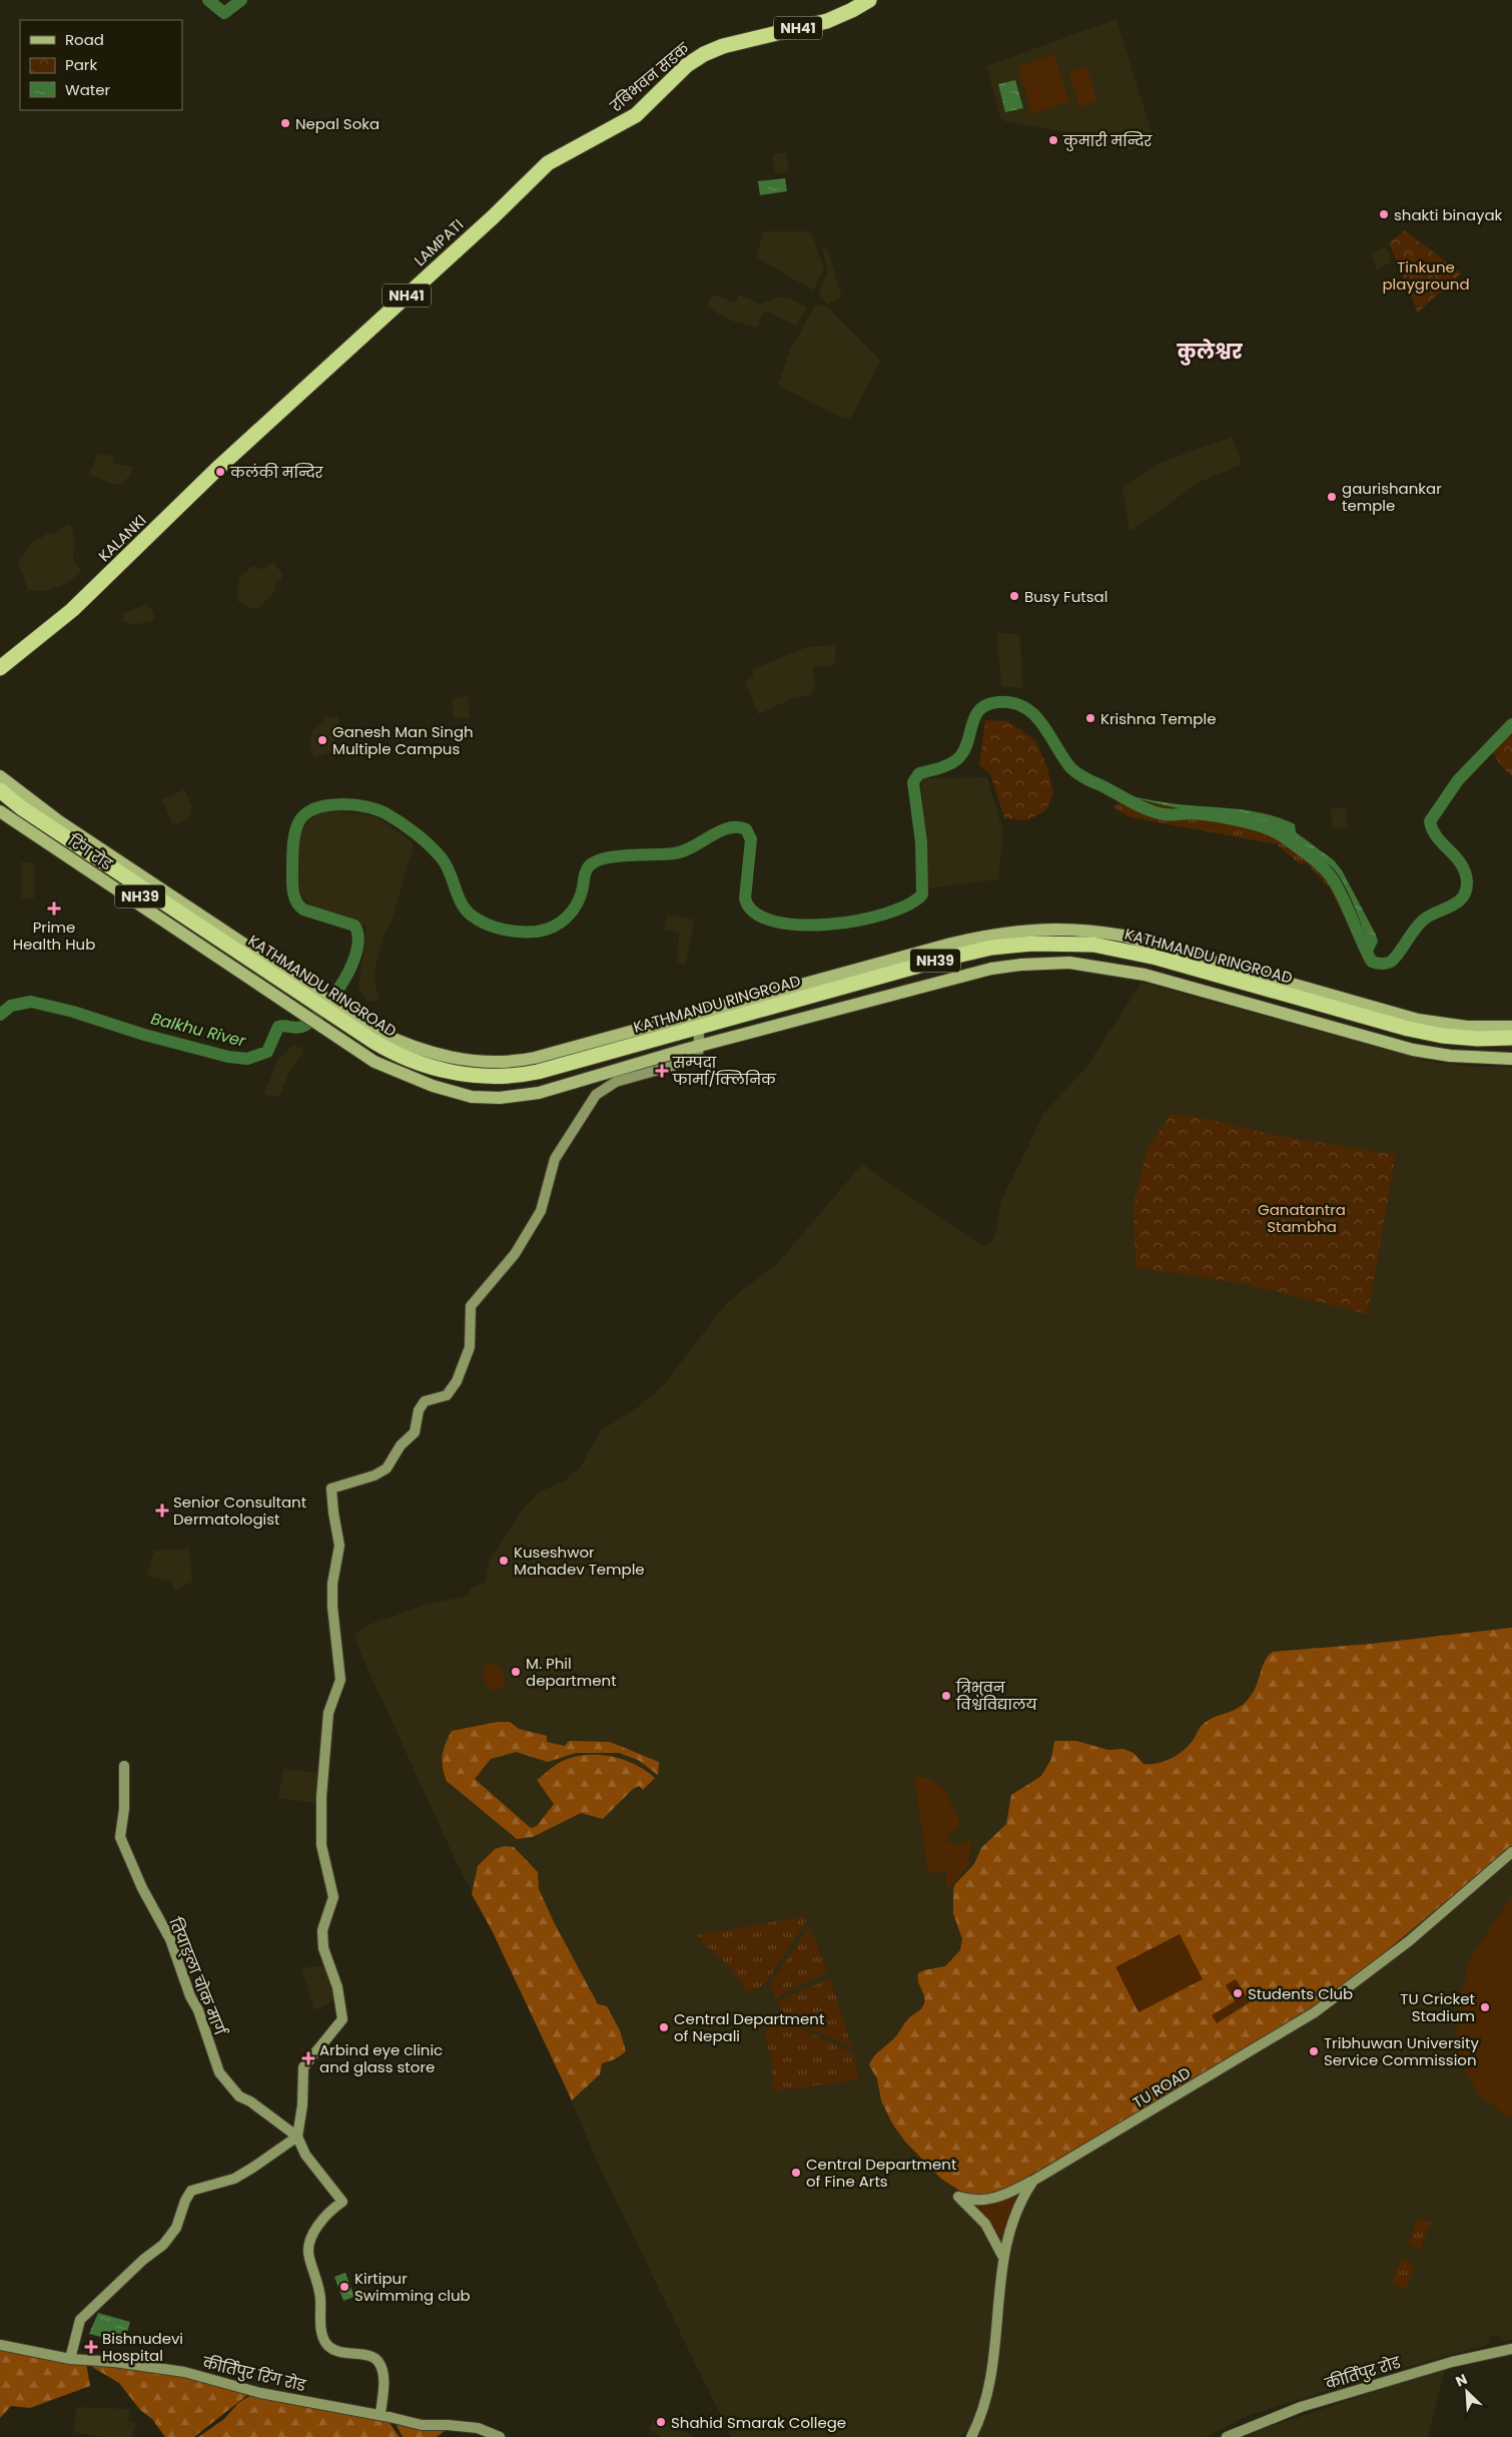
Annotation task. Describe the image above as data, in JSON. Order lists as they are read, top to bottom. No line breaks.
{"streets":{"highway":["NH41","रबिभवन सडक","LAMPATI","KALANKI","NH39","KATHMANDU RINGROAD"],"main road":["रिंग रोड"],"street":["तियाङ्ला चोक मार्ग","TU ROAD","कीर्तिपुर रोड","कीर्तिपुर रिंग रोड"]},"crossings":[["रबिभवन सडक","LAMPATI"],["LAMPATI","KALANKI"],["रिंग रोड","KATHMANDU RINGROAD"]],"districts":["कुलेश्वर"],"water":["Balkhu River"],"parks":["Tinkune playground","Ganatantra Stambha"],"places":{"other":["Nepal Soka","कुमारी मन्दिर","shakti binayak","कलंकी मन्दिर","gaurishankar temple","Busy Futsal","Krishna Temple","Ganesh Man Singh Multiple Campus","Kuseshwor Mahadev Temple","M. Phil department","त्रिभुवन विश्वविद्यालय","Students Club","TU Cricket Stadium","Central Department of Nepali","Tribhuwan University Service Commission","Central Department of Fine Arts","Kirtipur Swimming club","Shahid Smarak College"],"health":["Prime Health Hub","सम्पदा फार्मा/क्लिनिक","Senior Consultant Dermatologist","Arbind eye clinic and glass store","Bishnudevi Hospital"]},"legend":["Road","Park","Water"],"north":"top left"}
